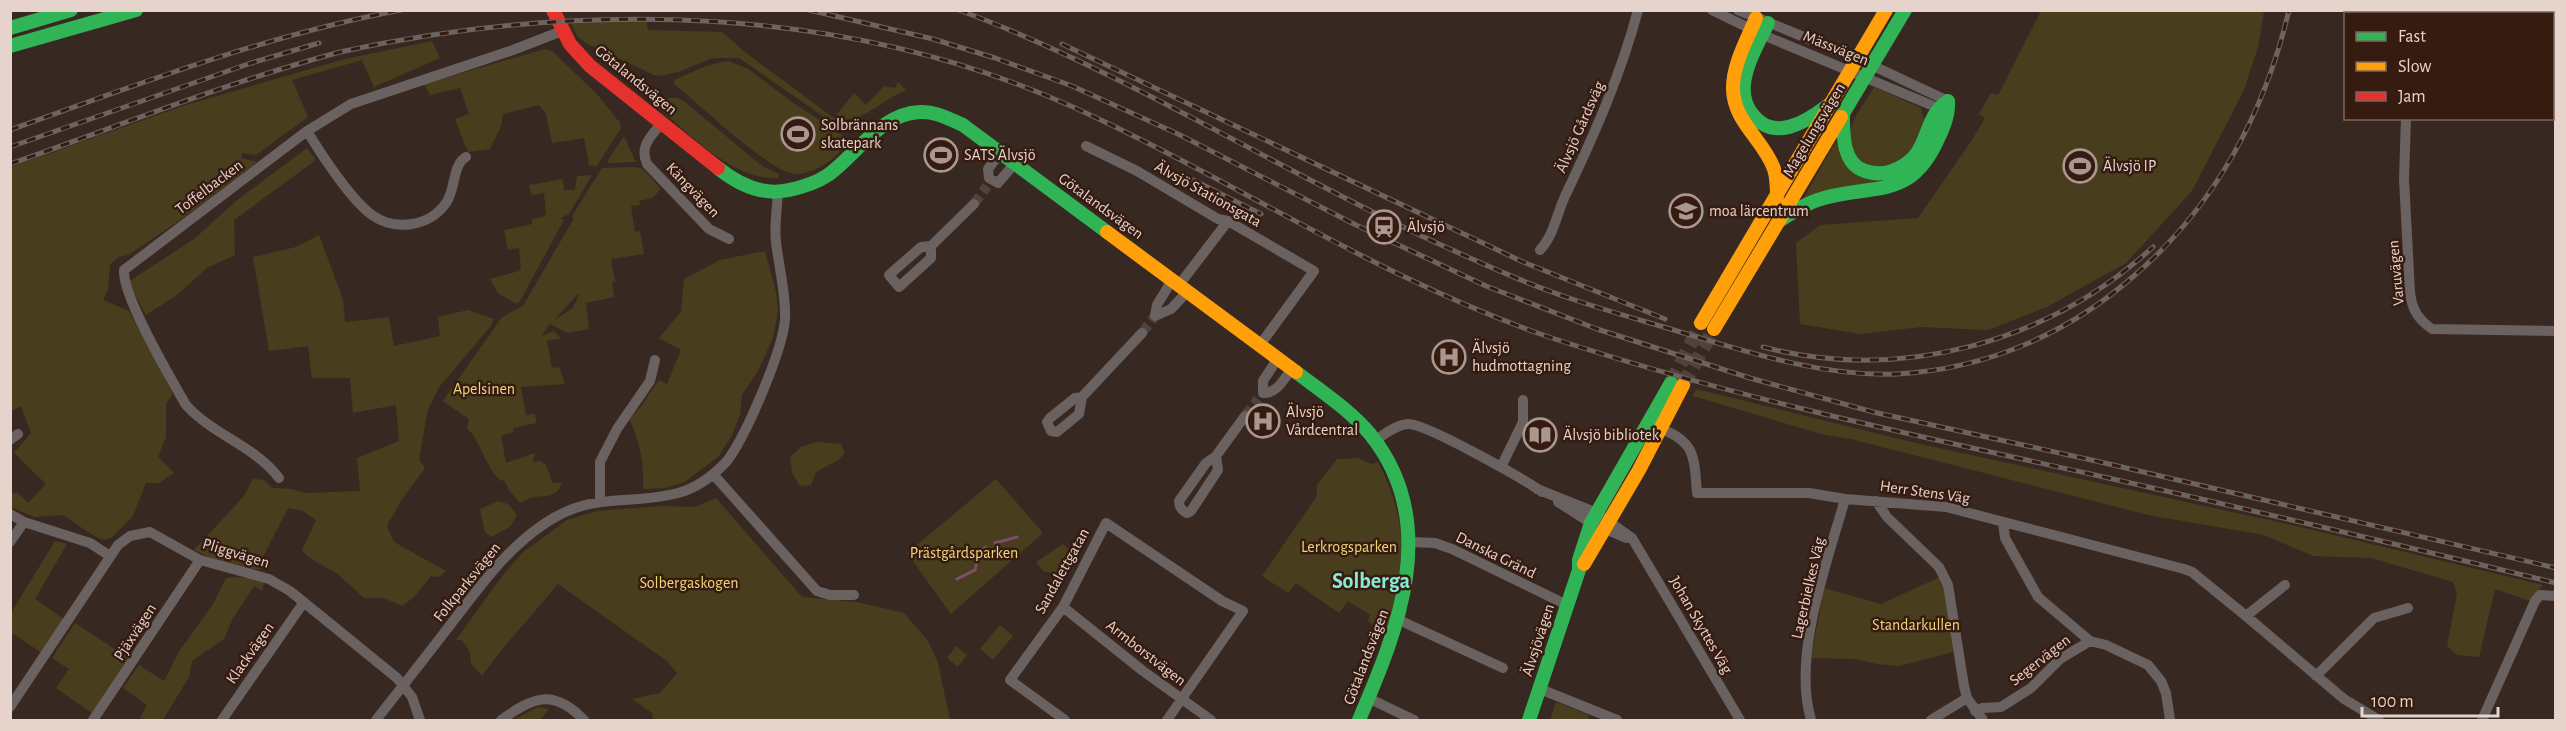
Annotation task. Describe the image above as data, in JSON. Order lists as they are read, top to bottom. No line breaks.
{"streets":{"main road":["Götalandsvägen","Magelungsvägen","Älvsjövägen"],"street":["Mässvägen","Älvsjö Gårdsväg","Toffelbacken","Kängvägen","Älvsjö Stationsgata","Varuvägen","Herr Stens Väg","Pliggvägen","Danska Gränd","Sandalettgatan","Folkparksvägen","Lagerbielkes Väg","Johan Skyttes Väg","Pjäxvägen","Klackvägen","Armborstvägen","Segervägen"]},"crossings":[["Götalandsvägen","Toffelbacken"],["Götalandsvägen","Kängvägen"],["Götalandsvägen","Älvsjö Stationsgata"],["Götalandsvägen","Danska Gränd"],["Götalandsvägen","Folkparksvägen"],["Götalandsvägen","Johan Skyttes Väg"],["Herr Stens Väg","Lagerbielkes Väg"],["Pliggvägen","Folkparksvägen"],["Pliggvägen","Pjäxvägen"],["Pliggvägen","Klackvägen"],["Danska Gränd","Älvsjövägen"],["Sandalettgatan","Armborstvägen"],["Johan Skyttes Väg","Älvsjövägen"]],"districts":["Solberga"],"parks":["Apelsinen","Lerkrogsparken","Prästgårdsparken","Solbergaskogen","Standarkullen"],"places":{"sports":["Solbrännans skatepark","SATS Älvsjö","Älvsjö IP"],"school or university":["moa lärcentrum"],"station":["Älvsjö"],"hospital":["Älvsjö hudmottagning","Älvsjö Vårdcentral"],"library":["Älvsjö bibliotek"]},"legend":["Fast","Slow","Jam"],"scale_bar":"100 m"}
